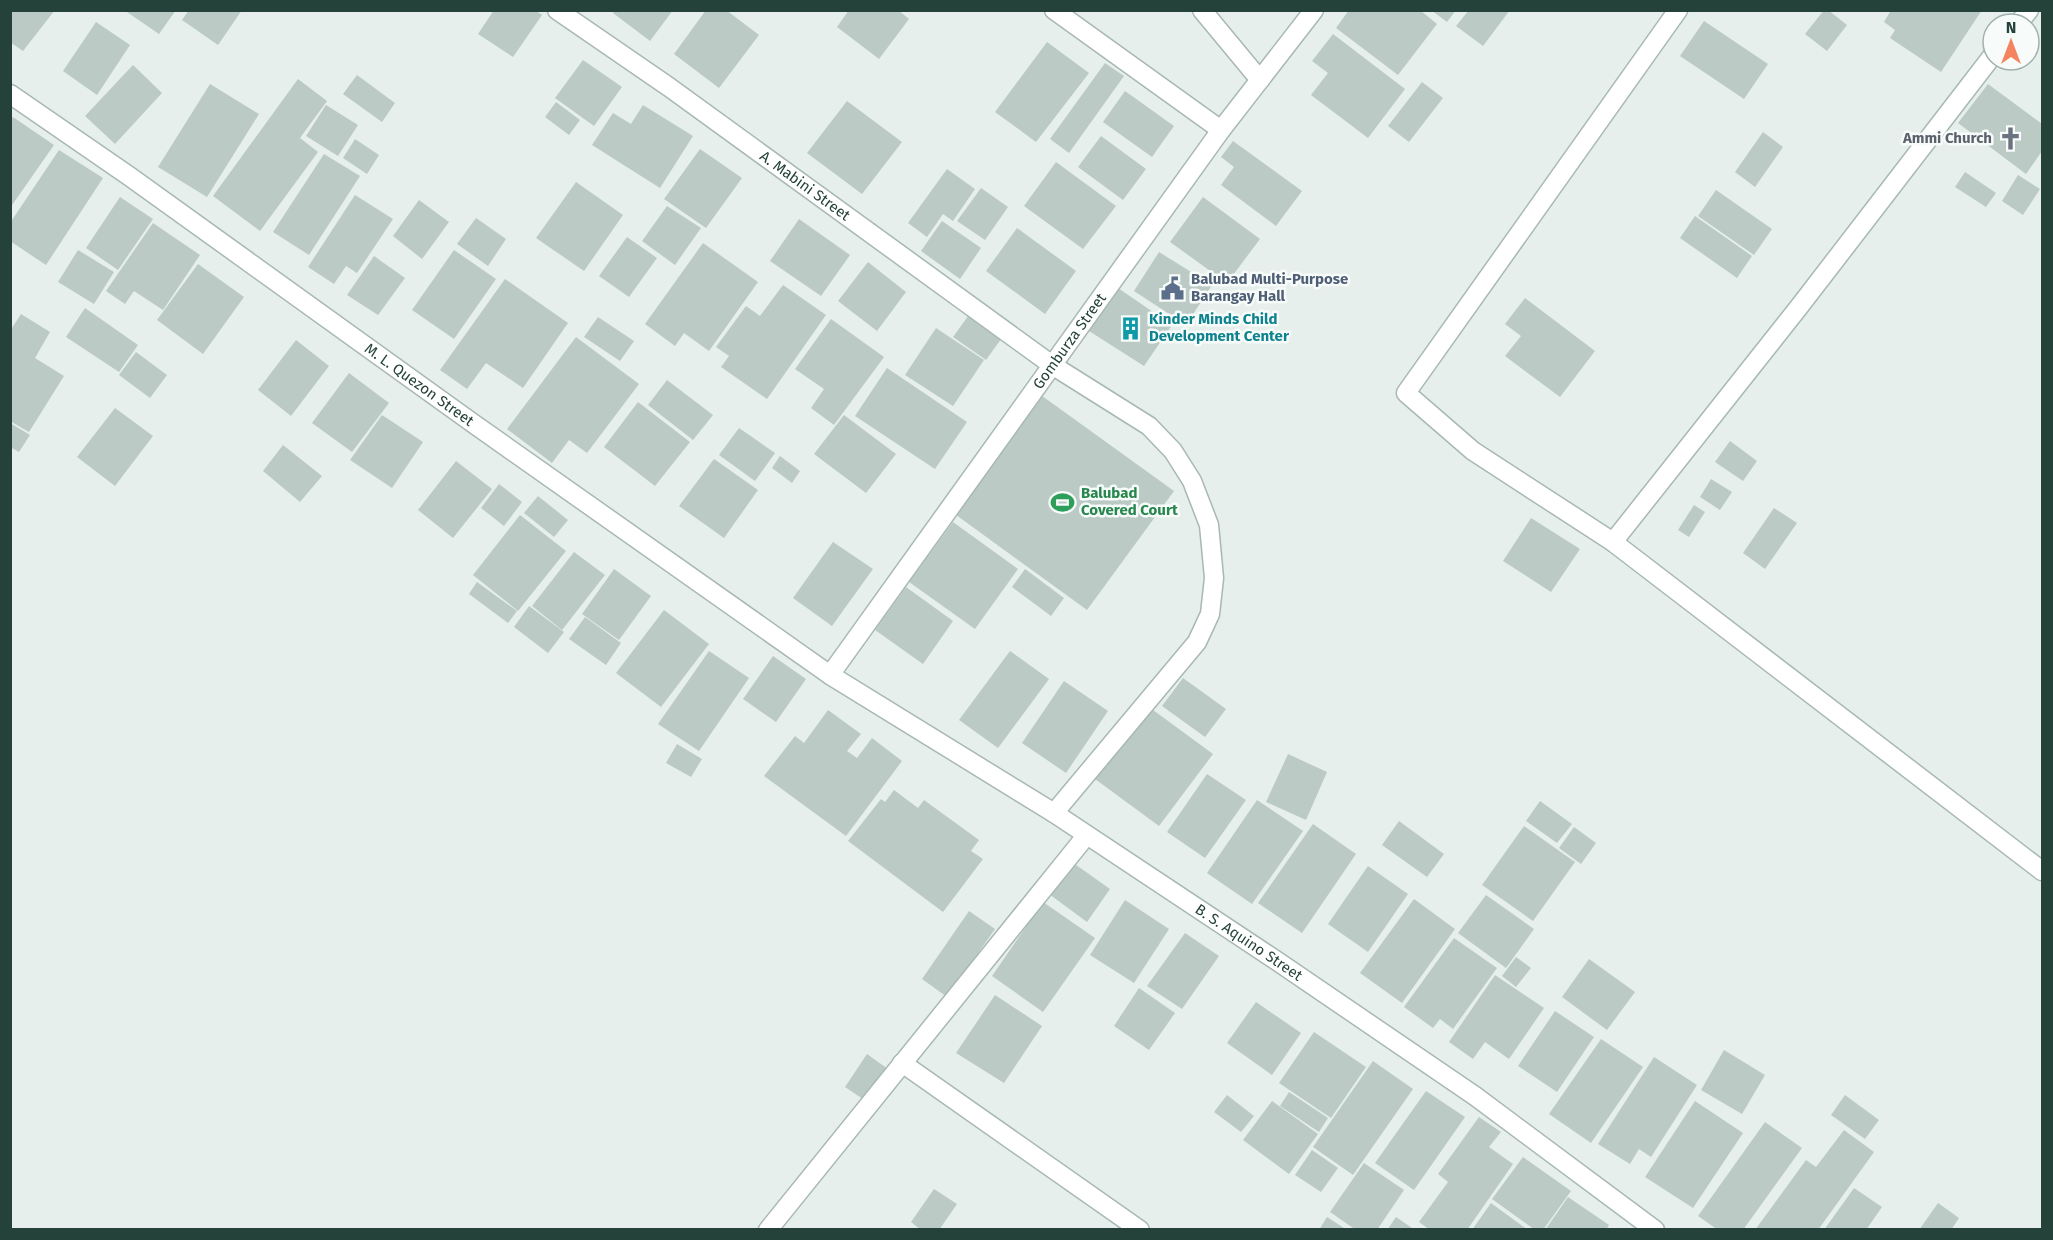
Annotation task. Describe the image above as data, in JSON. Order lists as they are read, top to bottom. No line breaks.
{"streets":{"street":["A. Mabini Street","Gomburza Street","M. L. Quezon Street","B. S. Aquino Street"]},"crossings":[["A. Mabini Street","Gomburza Street"],["A. Mabini Street","B. S. Aquino Street"],["Gomburza Street","M. L. Quezon Street"],["Gomburza Street","B. S. Aquino Street"],["M. L. Quezon Street","B. S. Aquino Street"]],"places":{"church":["Ammi Church"],"public building":["Balubad Multi-Purpose Barangay Hall"],"building":["Kinder Minds Child Development Center"],"sports":["Balubad Covered Court"]},"north":"top"}
